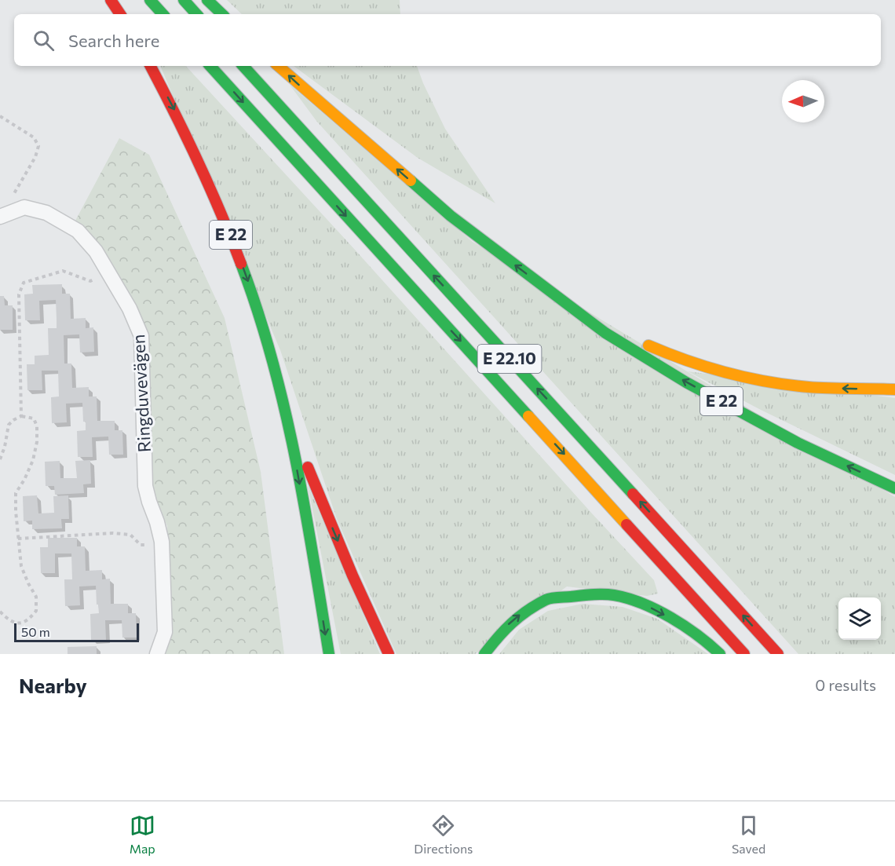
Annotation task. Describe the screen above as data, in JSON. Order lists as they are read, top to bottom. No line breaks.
{"streets":{"highway":["E 22","E 22.10"],"street":["Ringduvevägen"]},"scale_bar":"50 m","north":"left","page":{"search":"Search here","scale":"50 m","heading":["Nearby","0 results"],"nav":["Map","Directions","Saved"]}}
